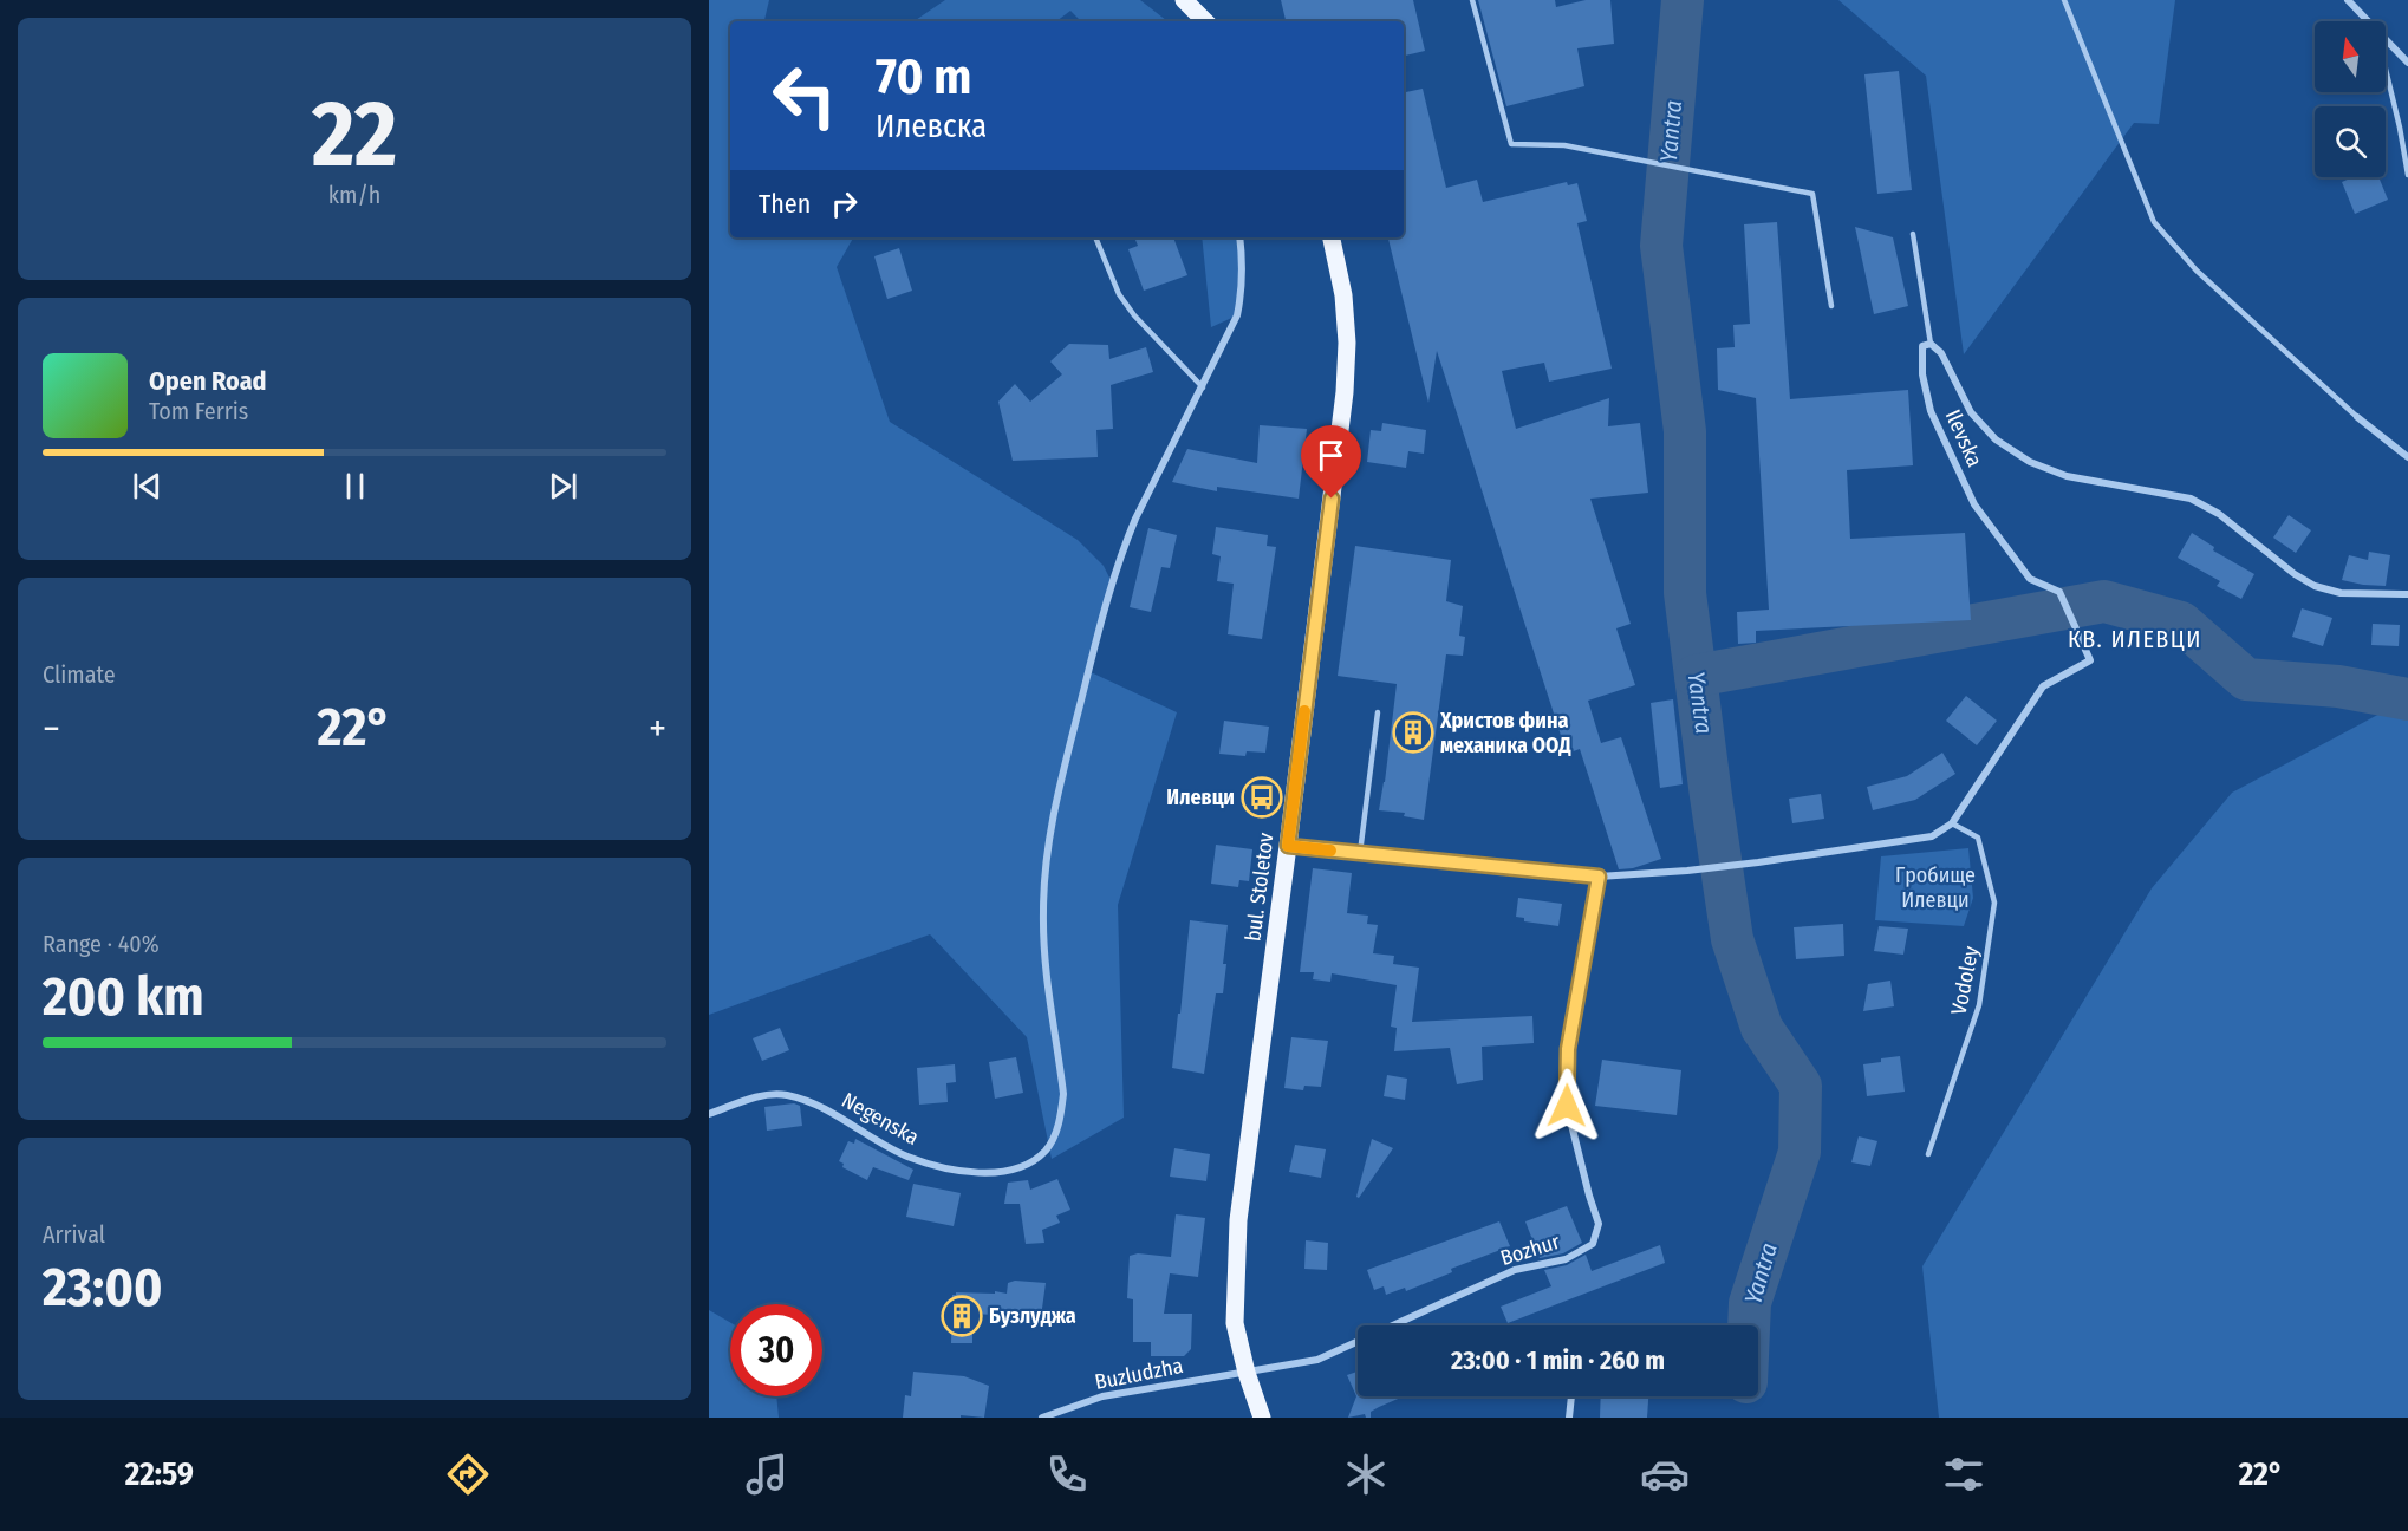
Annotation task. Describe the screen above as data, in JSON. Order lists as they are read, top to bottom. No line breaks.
{"streets":{"main road":["bul. Stoletov"],"street":["Ilevska","Negenska","Bozhur","Buzludzha"],"lane":["Vodoley"]},"crossings":[["Ilevska","Vodoley"],["bul. Stoletov","Bozhur"],["bul. Stoletov","Buzludzha"],["Bozhur","Buzludzha"]],"districts":["КВ. ИЛЕВЦИ"],"water":["Yantra"],"parks":["Гробище Илевци"],"places":{"building":["Христов фина механика ООД","Бузлуджа"],"bus stop":["Илевци"]},"north":"top","page":{"tile":[["22","km/h"],"Climate",["Range · 40%","200 km"],["Arrival","23:00"]],"turn":["70 m","Илевска"],"then":"Then","song":["Open Road","Tom Ferris"],"heat":["−","22°","+"],"limit":"30","trip":"23:00 · 1 min · 260 m","tabs":["22:59","22°"]}}
